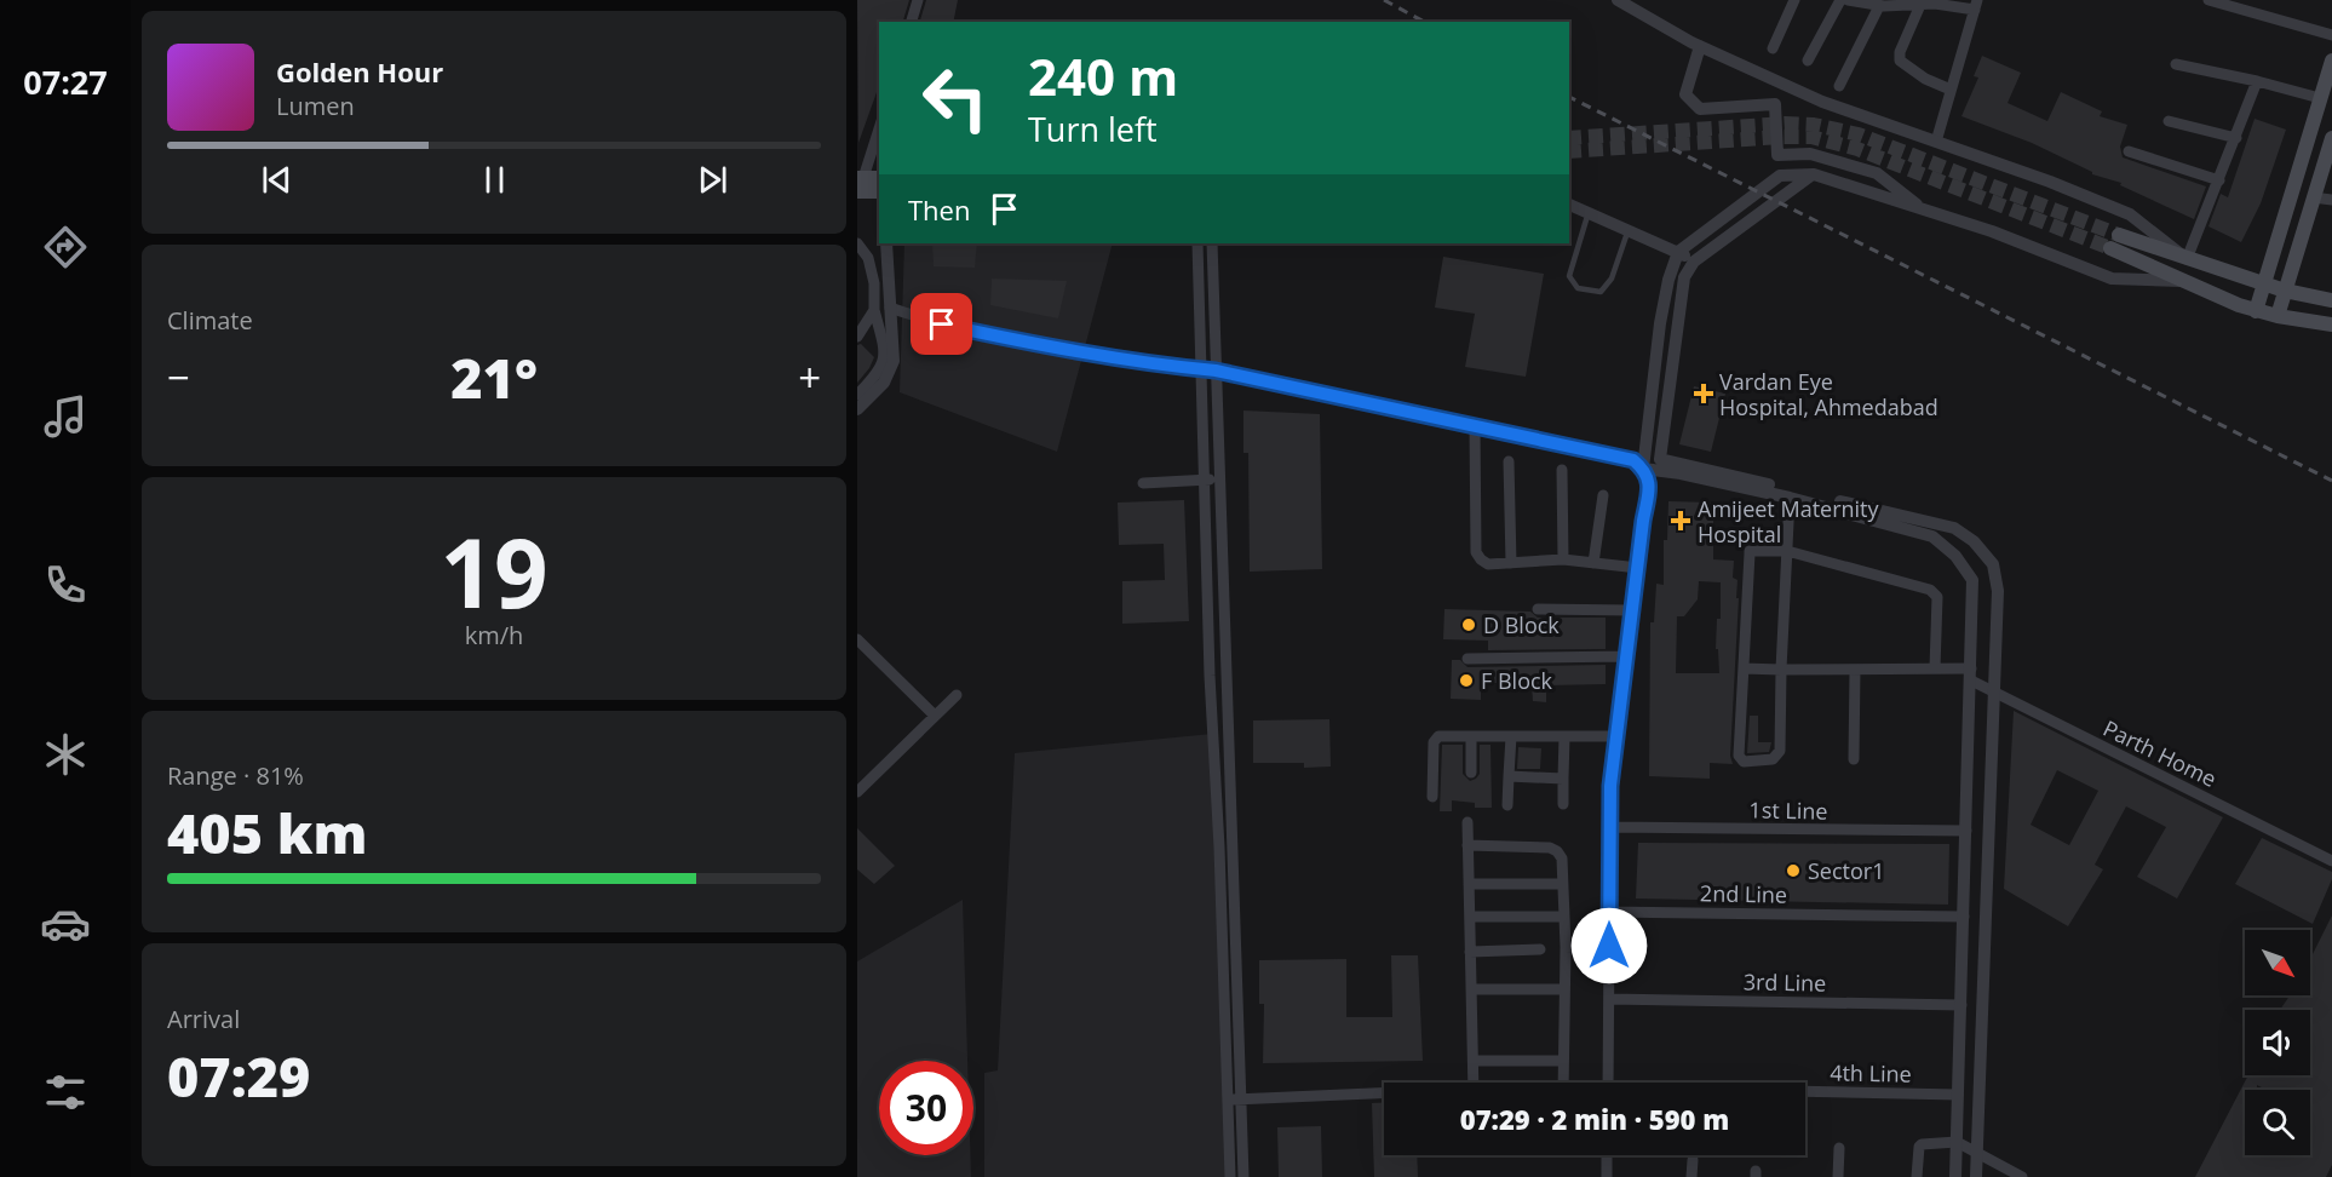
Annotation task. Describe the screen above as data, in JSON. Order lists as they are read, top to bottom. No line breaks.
{"streets":{"street":["Parth Home","1st Line","2nd Line","3rd Line","4th Line"]},"places":{"health":["Vardan Eye Hospital, Ahmedabad","Amijeet Maternity Hospital"],"other":["D Block","F Block","Sector1"]},"north":"bottom right","page":{"tabs":"07:27","turn":["240 m","Turn left"],"song":["Golden Hour","Lumen"],"then":"Then","tile":["Climate",["19","km/h"],["Range · 81%","405 km"],["Arrival","07:29"]],"heat":["−","21°","+"],"limit":"30","trip":"07:29 · 2 min · 590 m"}}
